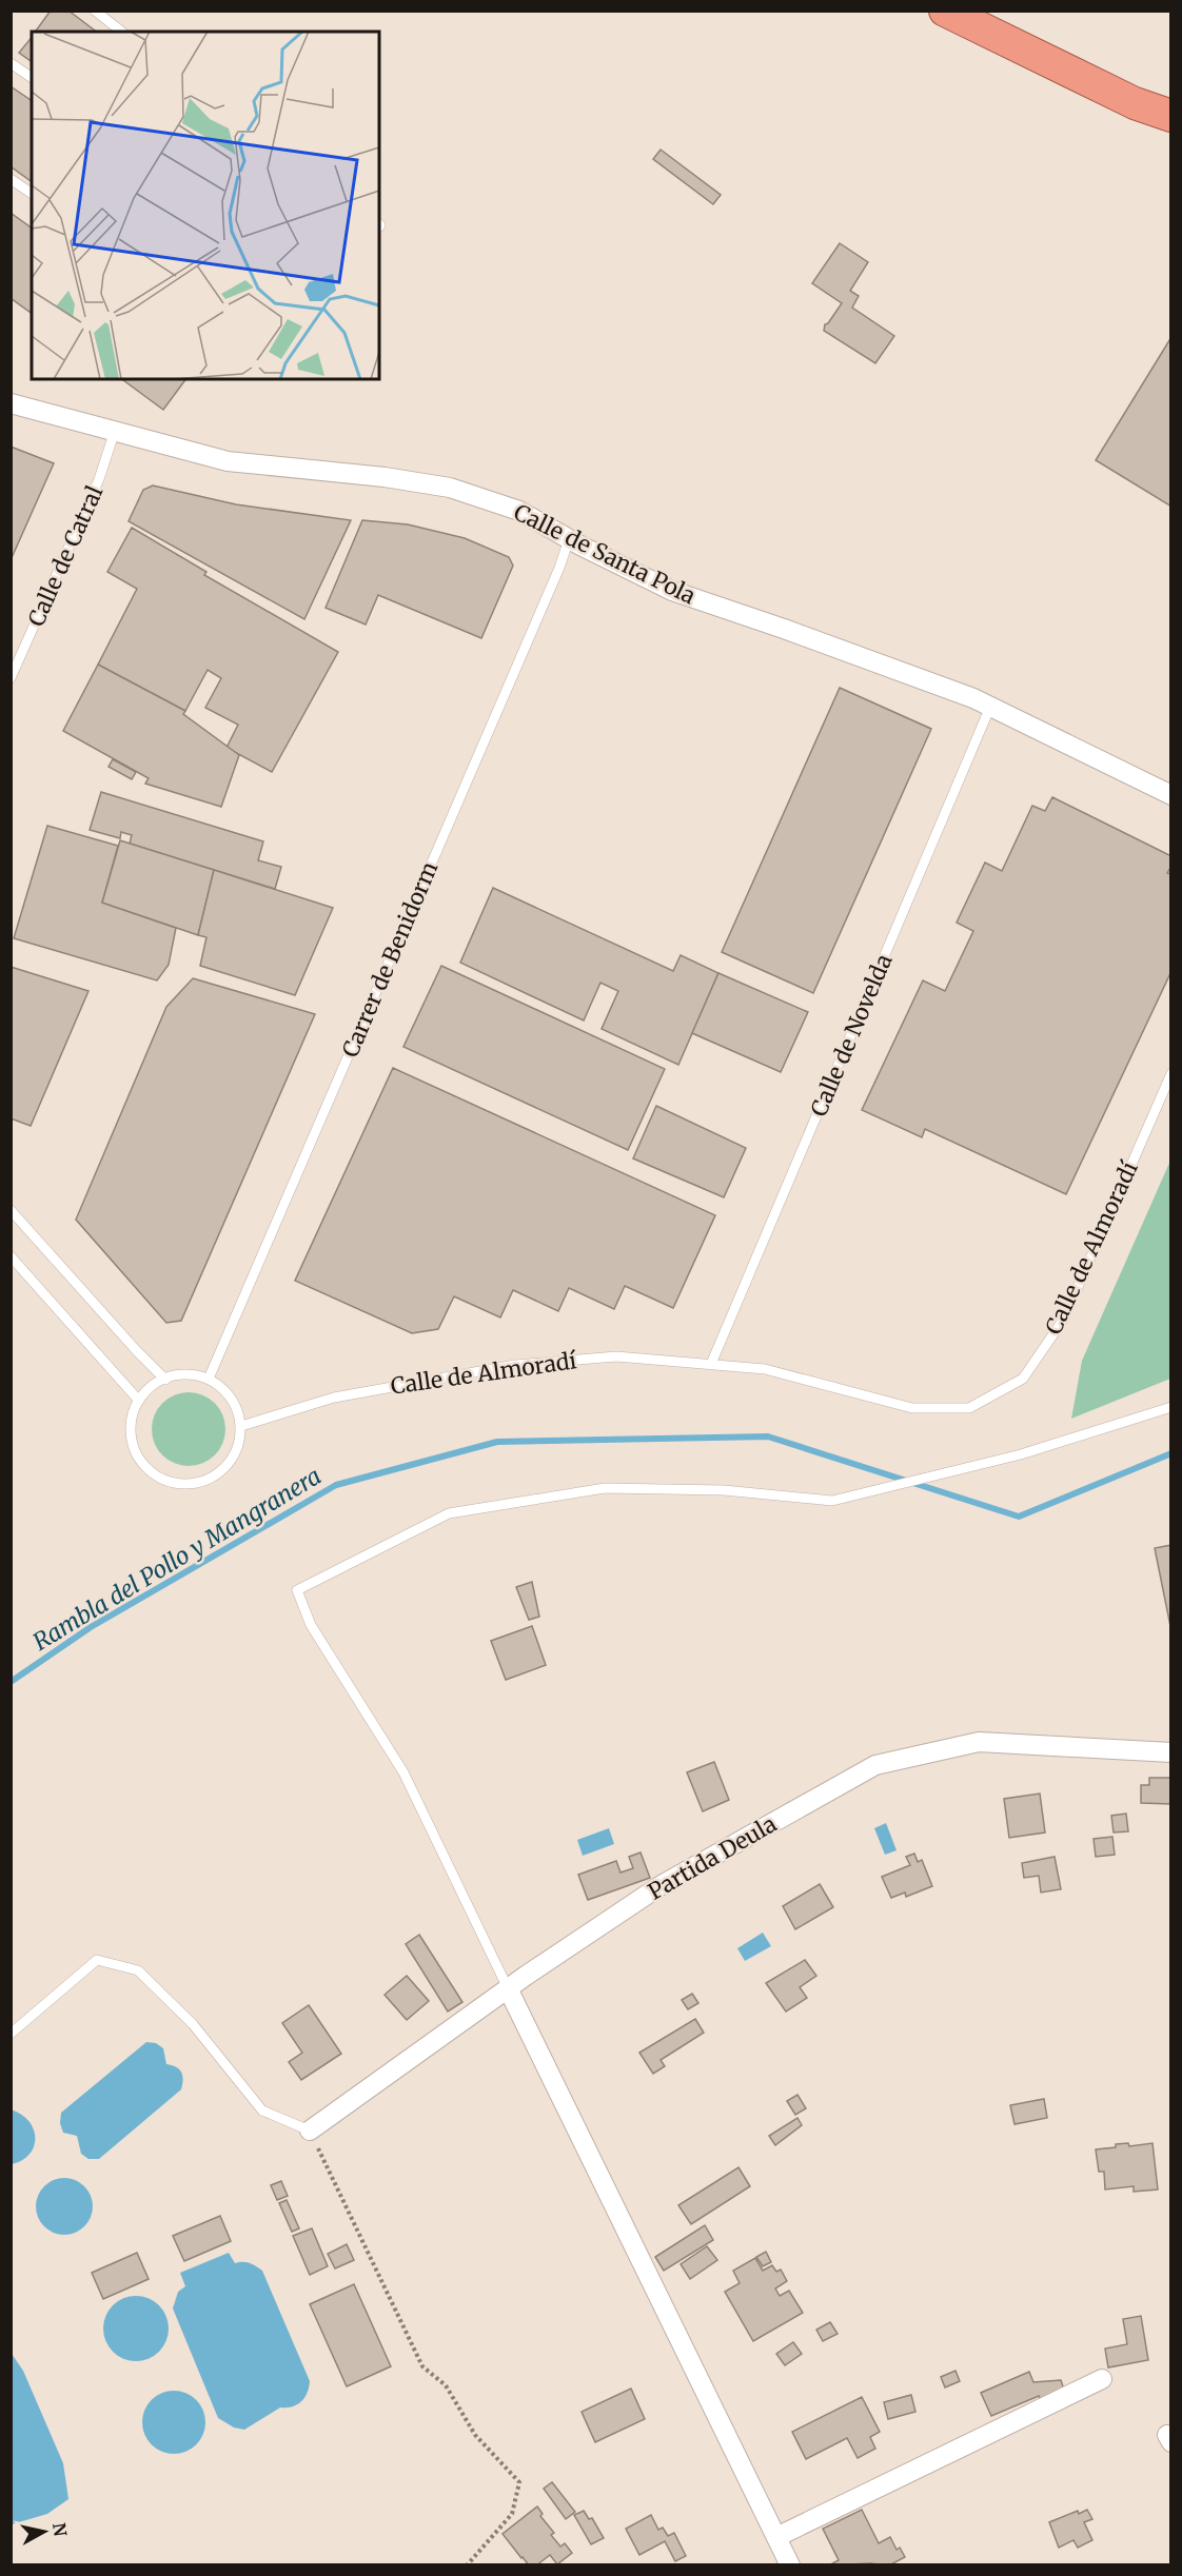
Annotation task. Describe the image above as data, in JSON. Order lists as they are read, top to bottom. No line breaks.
{"streets":{"street":["Calle de Santa Pola","Partida Deula"],"lane":["Calle de Catral","Carrer de Benidorm","Calle de Novelda","Calle de Almoradí"]},"crossings":[["Calle de Santa Pola","Calle de Catral"],["Calle de Santa Pola","Carrer de Benidorm"],["Calle de Santa Pola","Calle de Novelda"],["Carrer de Benidorm","Calle de Almoradí"],["Calle de Novelda","Calle de Almoradí"]],"water":["Rambla del Pollo y Mangranera"],"north":"right"}
